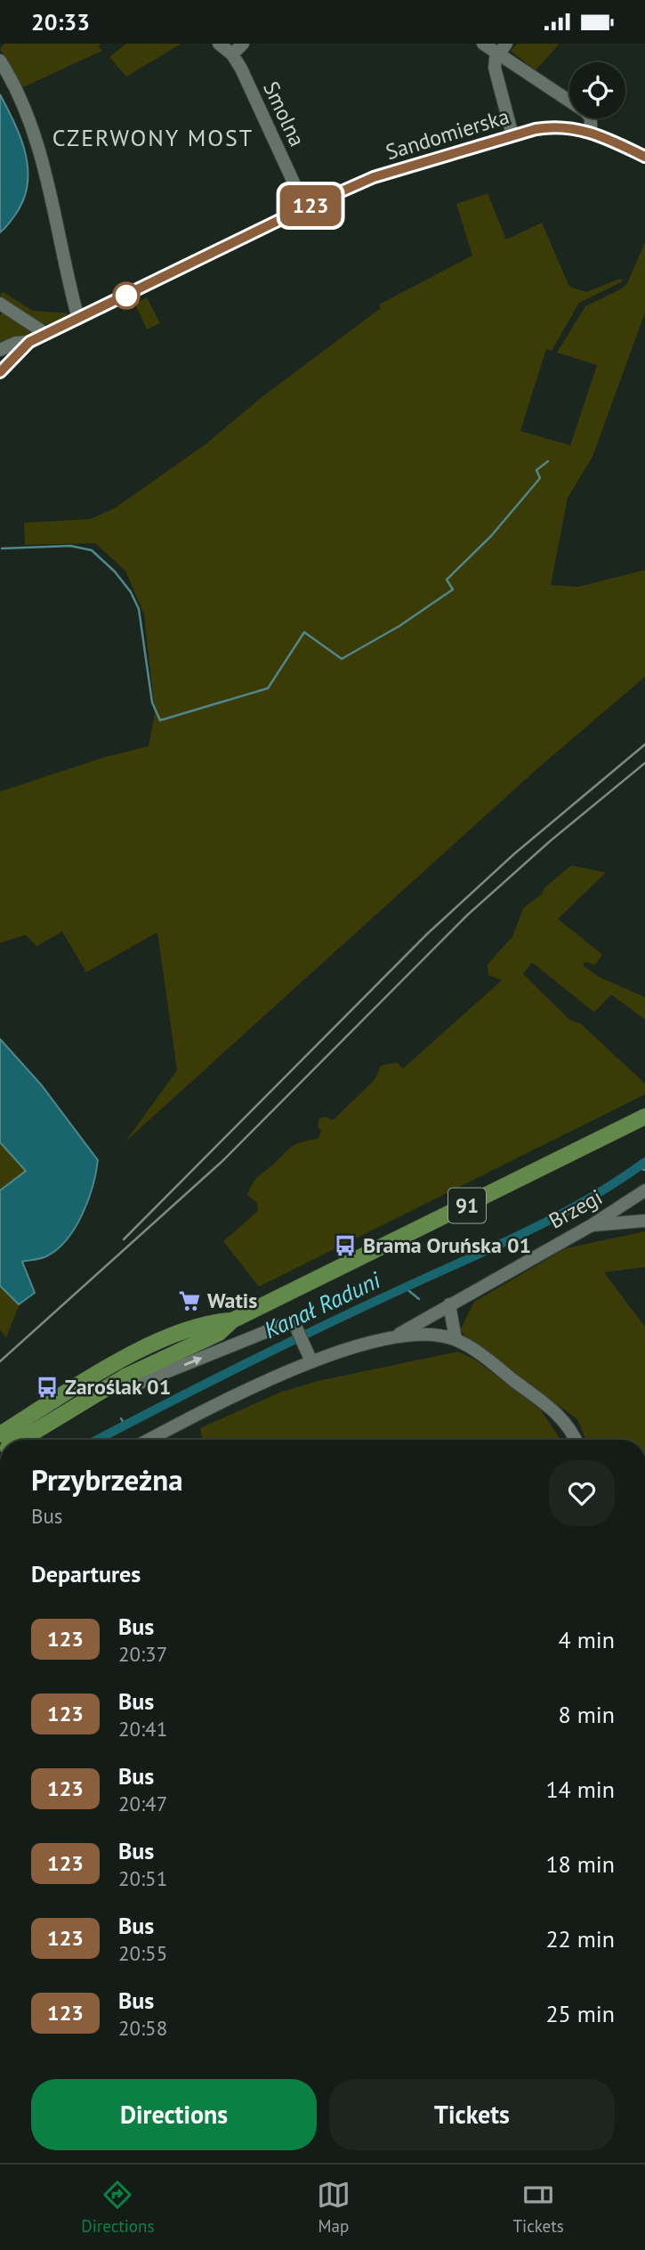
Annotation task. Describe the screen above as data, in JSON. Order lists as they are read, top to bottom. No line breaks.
{"streets":{"main road":["91"],"street":["Smolna","Sandomierska","Brzegi"]},"crossings":[["Smolna","Sandomierska"]],"districts":["CZERWONY MOST"],"water":["Kanał Raduni"],"places":{"bus stop":["Brama Oruńska 01","Zaroślak 01"],"supermarket":["Watis"]},"lines":["bus line 123"],"page":{"status":"20:33","on_map":"123","heading":[["Przybrzeżna","Bus"],"Departures"],"list":[{"mark":"123","name":"Bus","note":"20:37","value":"4 min"},{"mark":"123","name":"Bus","note":"20:41","value":"8 min"},{"mark":"123","name":"Bus","note":"20:47","value":"14 min"},{"mark":"123","name":"Bus","note":"20:51","value":"18 min"},{"mark":"123","name":"Bus","note":"20:55","value":"22 min"},{"mark":"123","name":"Bus","note":"20:58","value":"25 min"}],"buttons":["Directions","Tickets"],"tabs":["Directions","Map","Tickets"]}}
